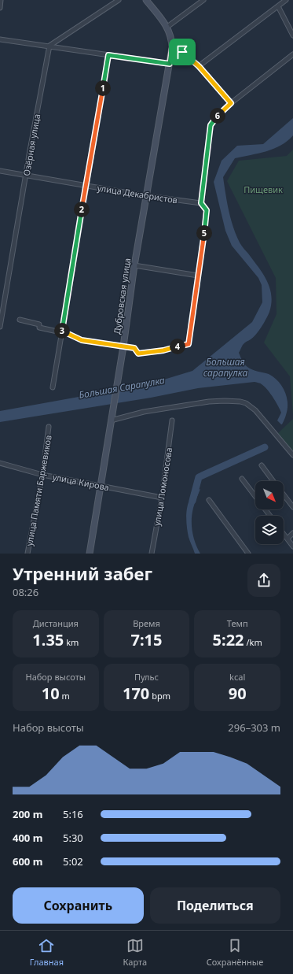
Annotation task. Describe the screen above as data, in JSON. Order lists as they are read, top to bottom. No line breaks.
{"streets":{"street":["Озёрная улица","улица Декабристов","Дубровская улица","улица Кирова","улица Ломоносова","улица Памяти Баржевиков"]},"crossings":[["Озёрная улица","улица Декабристов"],["улица Декабристов","Дубровская улица"],["Дубровская улица","улица Кирова"],["улица Кирова","улица Ломоносова"],["улица Кирова","улица Памяти Баржевиков"]],"water":["Большая сарапулка","Большая Сарапулка"],"parks":["Пищевик"],"north":"bottom right","page":{"pins":["1","6","2","5","3","4"],"heading":["Утренний забег","08:26"],"stats":[["Дистанция","1.35 km"],["Время","7:15"],["Темп","5:22 /km"],["Набор высоты","10 m"],["Пульс","170 bpm"],["kcal","90"]],"chart":["Набор высоты","296–303 m"],"list":[{"name":"200 m","note":"5:16"},{"name":"400 m","note":"5:30"},{"name":"600 m","note":"5:02"}],"buttons":["Сохранить","Поделиться"],"tabs":["Главная","Карта","Сохранённые"]}}
